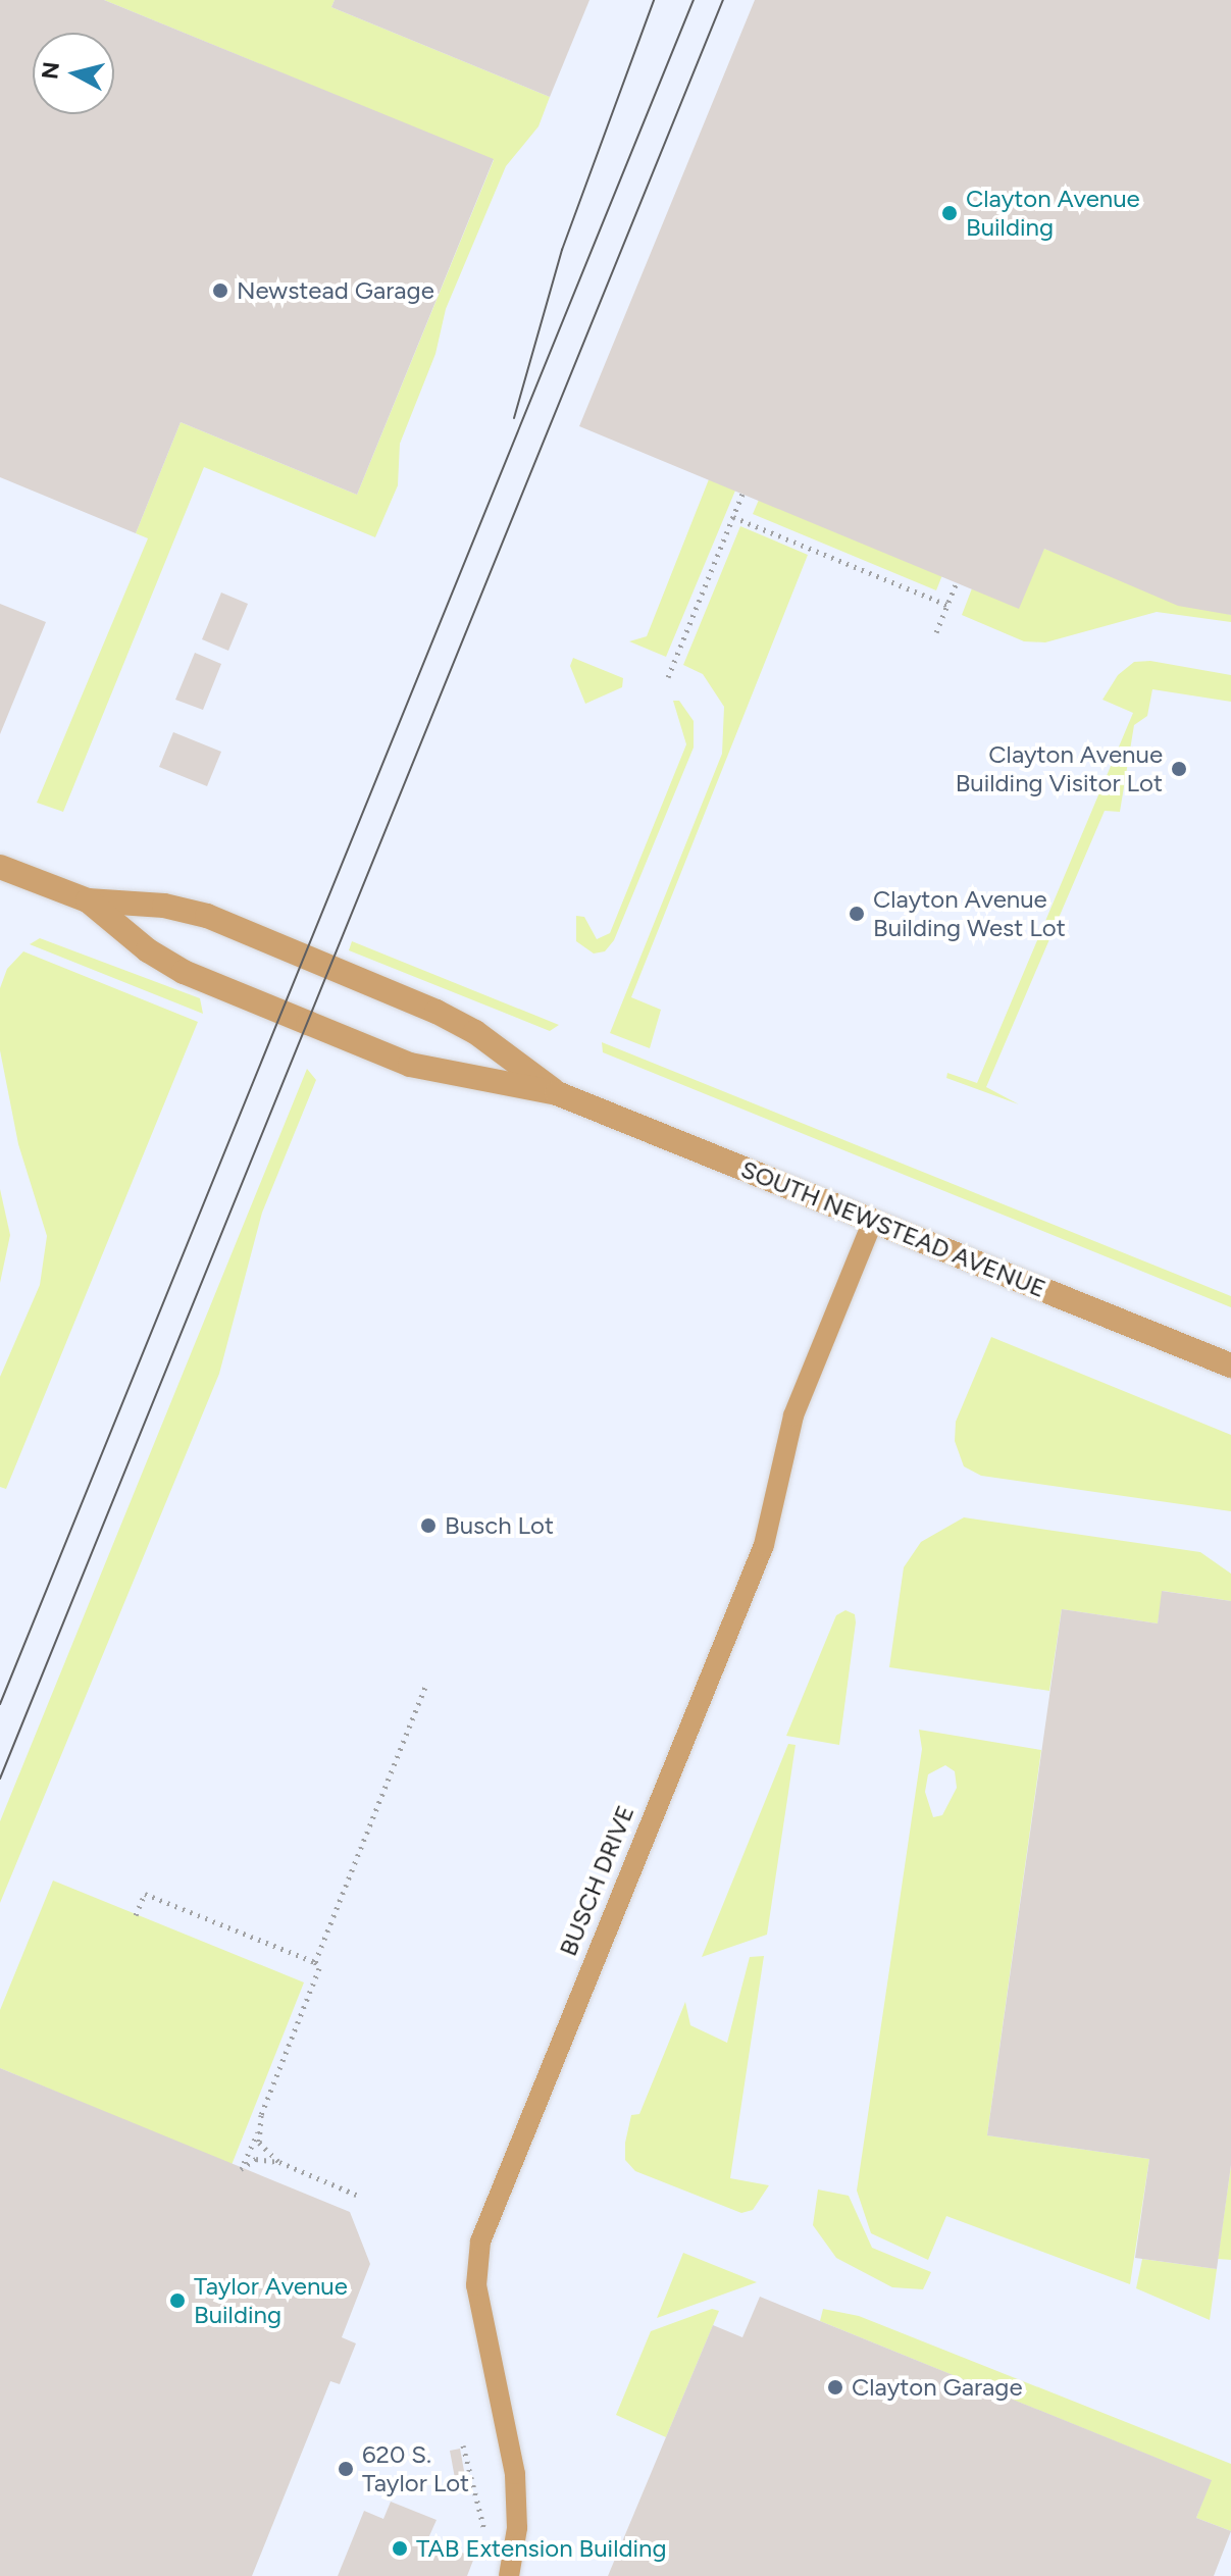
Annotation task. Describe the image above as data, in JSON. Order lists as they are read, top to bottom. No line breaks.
{"streets":{"street":["SOUTH NEWSTEAD AVENUE"],"lane":["BUSCH DRIVE"]},"crossings":[["SOUTH NEWSTEAD AVENUE","BUSCH DRIVE"]],"places":["Clayton Avenue Building","Newstead Garage","Clayton Avenue Building Visitor Lot","Clayton Avenue Building West Lot","Busch Lot","Taylor Avenue Building","Clayton Garage","620 S. Taylor Lot","TAB Extension Building"],"north":"left"}
